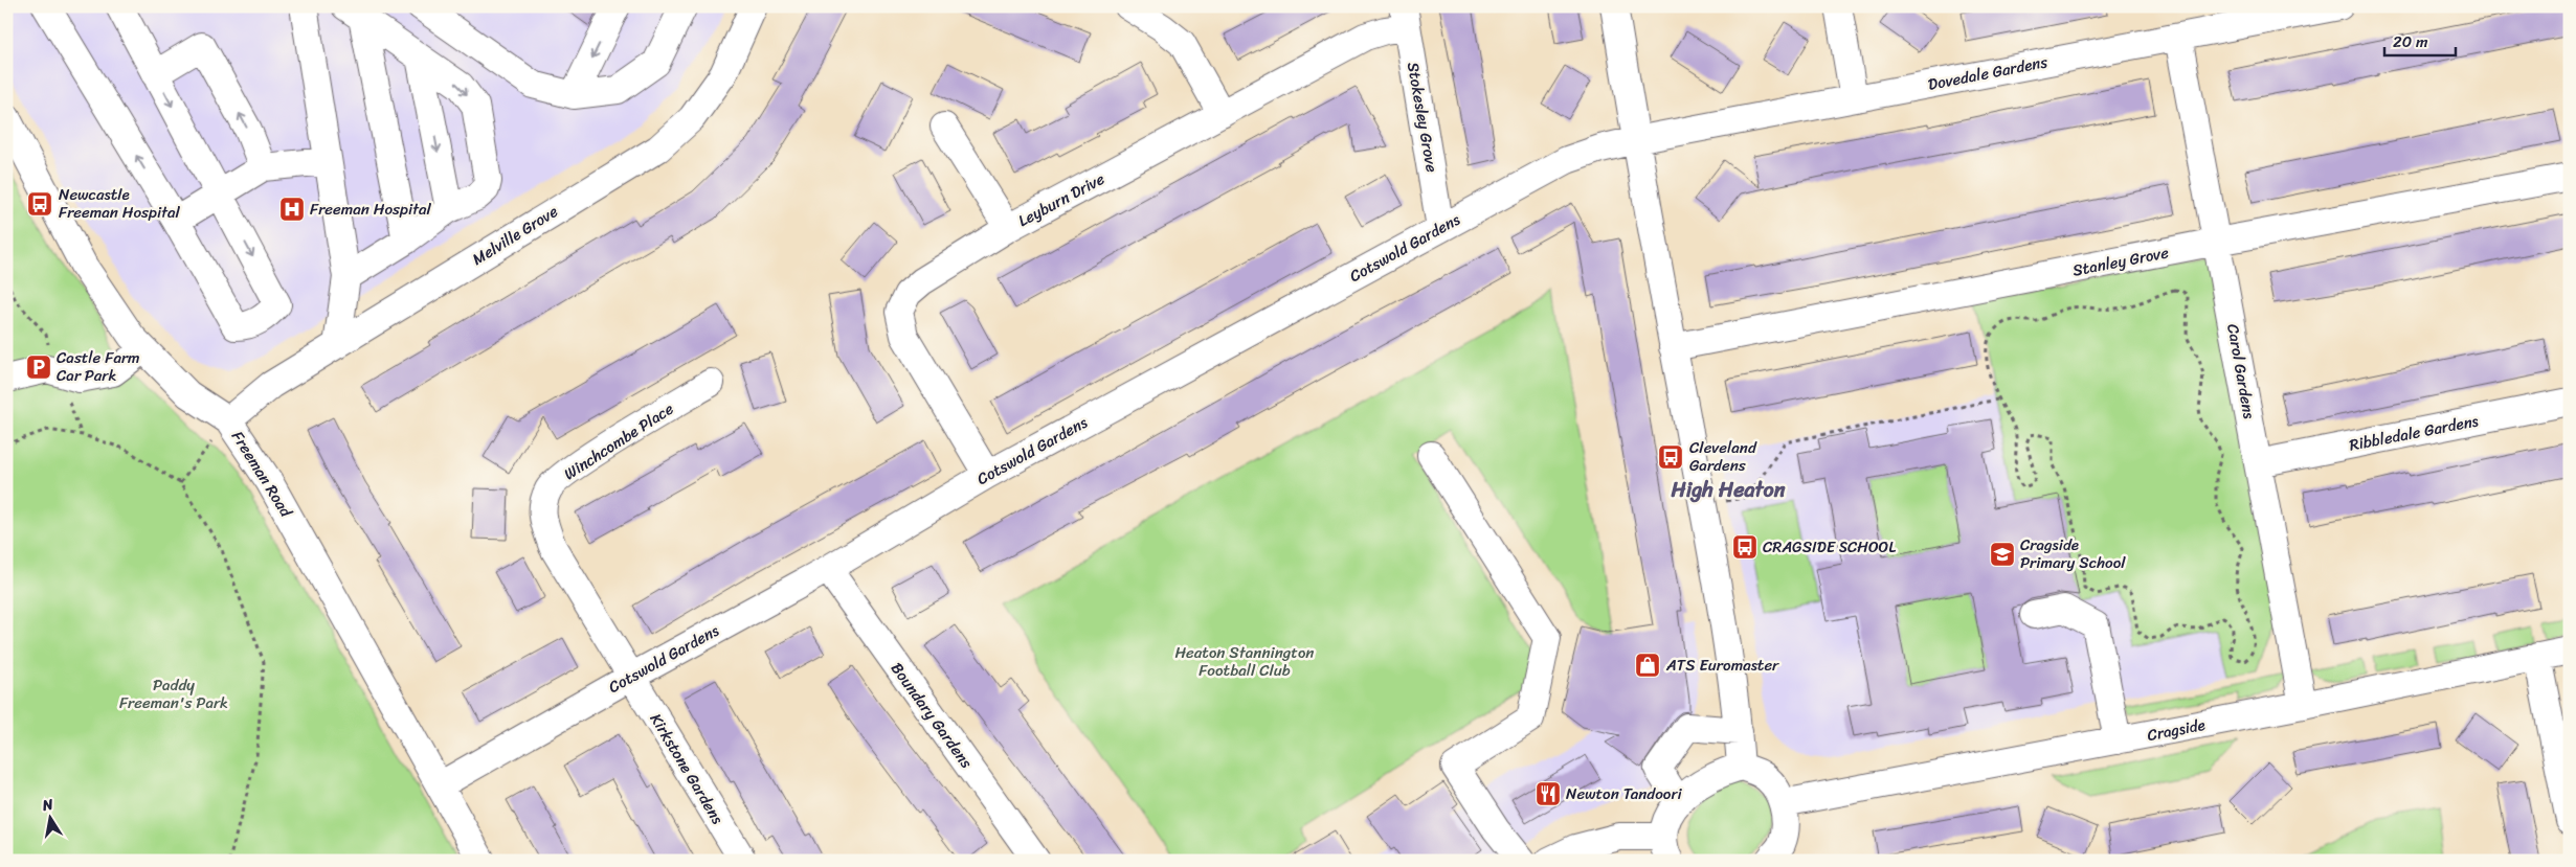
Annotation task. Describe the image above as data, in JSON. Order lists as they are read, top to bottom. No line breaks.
{"streets":{"street":["Dovedale Gardens","Stokesley Grove","Leyburn Drive","Melville Grove","Cotswold Gardens","Stanley Grove","Carol Gardens","Ribbledale Gardens","Winchcombe Place","Freeman Road","Boundary Gardens","Cragside","Kirkstone Gardens"]},"crossings":[["Dovedale Gardens","Cotswold Gardens"],["Dovedale Gardens","Carol Gardens"],["Stokesley Grove","Leyburn Drive"],["Stokesley Grove","Cotswold Gardens"],["Leyburn Drive","Cotswold Gardens"],["Melville Grove","Freeman Road"],["Cotswold Gardens","Winchcombe Place"],["Cotswold Gardens","Freeman Road"],["Cotswold Gardens","Boundary Gardens"],["Cotswold Gardens","Kirkstone Gardens"],["Stanley Grove","Carol Gardens"],["Carol Gardens","Ribbledale Gardens"],["Carol Gardens","Cragside"],["Winchcombe Place","Kirkstone Gardens"]],"districts":["High Heaton"],"parks":["Heaton Stannington Football Club","Paddy Freeman's Park"],"places":{"bus stop":["Newcastle Freeman Hospital","Cleveland Gardens","CRAGSIDE SCHOOL"],"hospital":["Freeman Hospital"],"parking":["Castle Farm Car Park"],"school or university":["Cragside Primary School"],"shop":["ATS Euromaster"],"restaurant":["Newton Tandoori"]},"scale_bar":"20 m","north":"top"}
